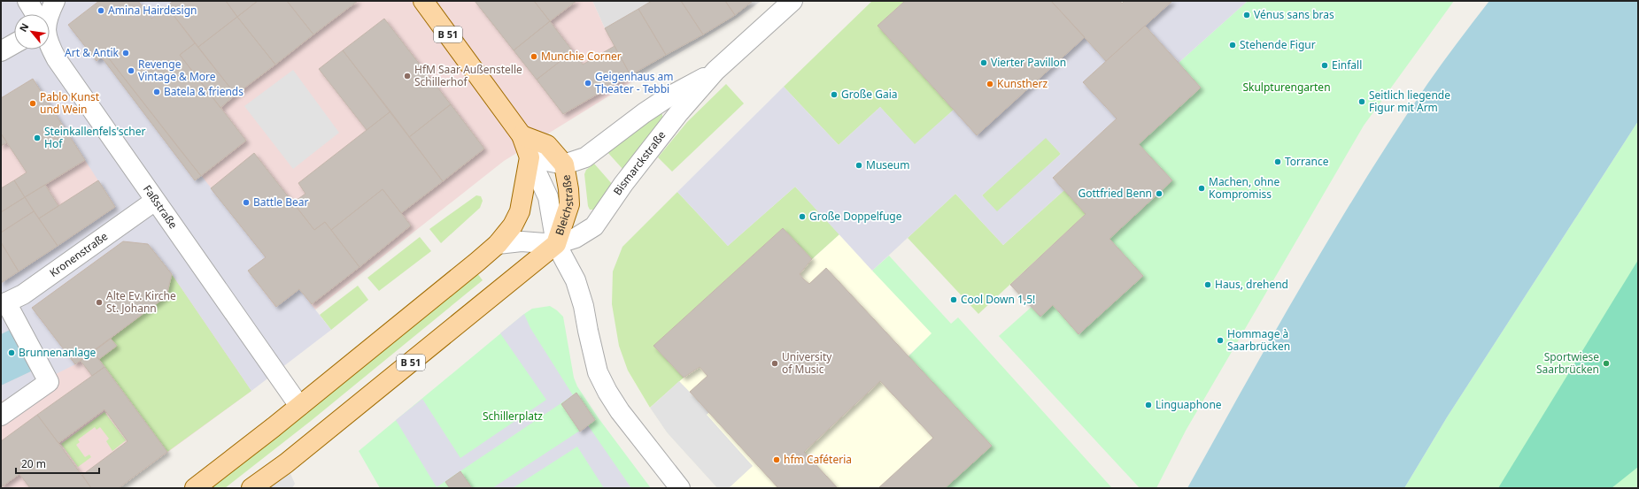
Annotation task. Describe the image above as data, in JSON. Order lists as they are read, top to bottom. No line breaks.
{"streets":{"main road":["B 51","Bleichstraße"],"street":["Bismarckstraße","Faßstraße","Kronenstraße"]},"crossings":[["B 51","Bismarckstraße"],["B 51","Bleichstraße"],["Bismarckstraße","Bleichstraße"],["Faßstraße","Kronenstraße"]],"parks":["Skulpturengarten","Schillerplatz"],"places":["Amina Hairdesign","Vénus sans bras","Stehende Figur","Art & Antik","Munchie Corner","Vierter Pavillon","Einfall","Revenge Vintage & More","HfM Saar Außenstelle Schillerhof","Geigenhaus am Theater - Tebbi","Kunstherz","Batela & friends","Große Gaia","Seitlich liegende Figur mit Arm","Pablo Kunst und Wein","Steinkallenfels'scher Hof","Torrance","Museum","Machen, ohne Kompromiss","Gottfried Benn","Battle Bear","Große Doppelfuge","Haus, drehend","Cool Down 1,5!","Alte Ev. Kirche St. Johann","Hommage à Saarbrücken","Brunnenanlage","University of Music","Sportwiese Saarbrücken","Linguaphone","hfm Caféteria"],"scale_bar":"20 m","north":"top left"}
